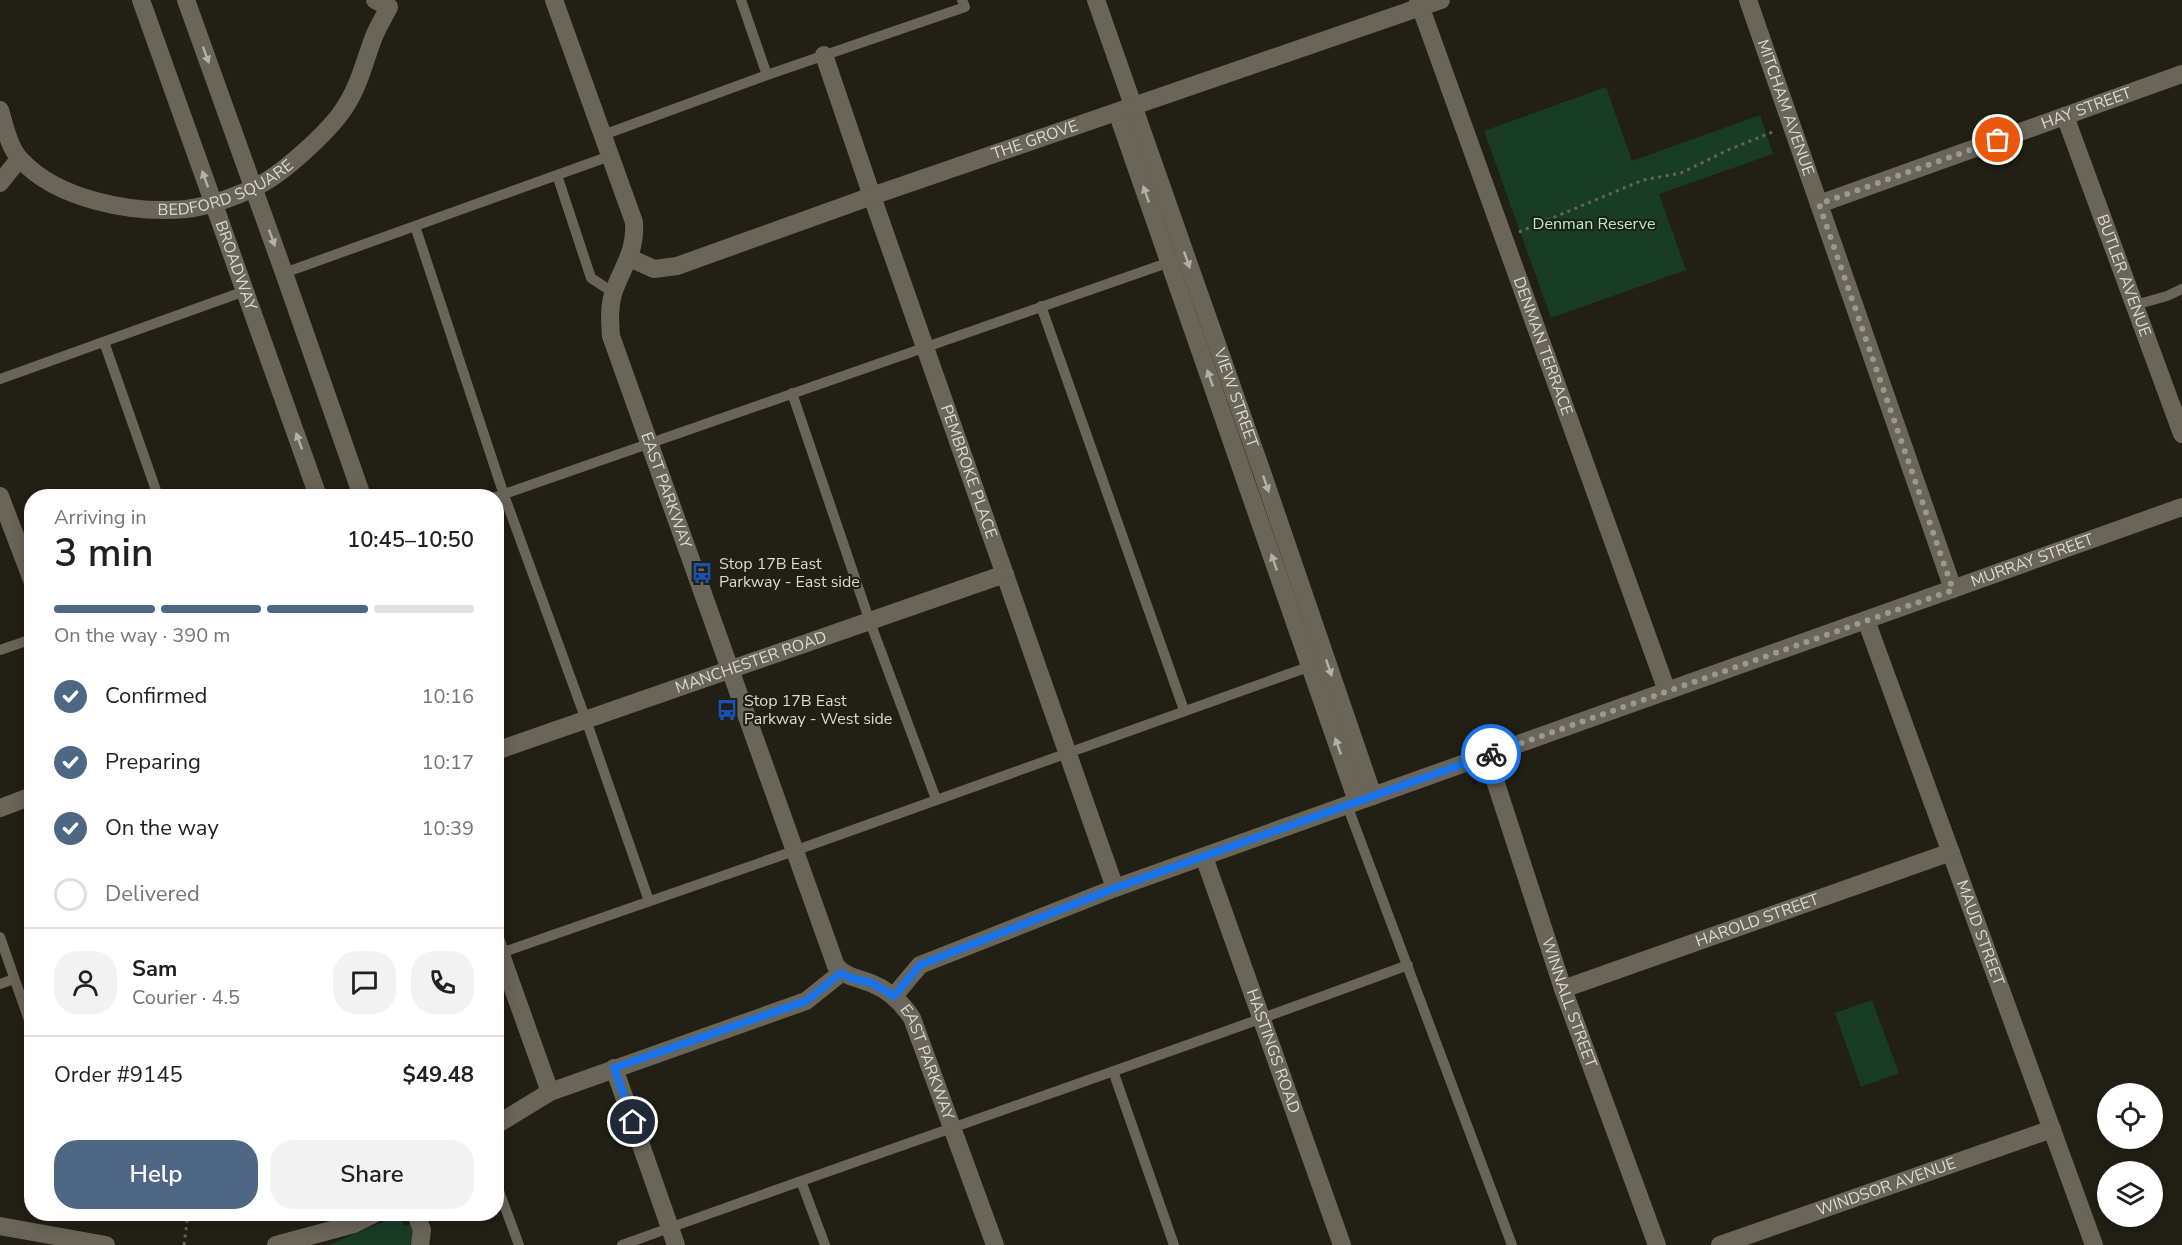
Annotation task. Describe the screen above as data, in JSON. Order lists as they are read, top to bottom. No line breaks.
{"streets":{"street":["MITCHAM AVENUE","HAY STREET","THE GROVE","BEDFORD SQUARE","BROADWAY","BUTLER AVENUE","DENMAN TERRACE","VIEW STREET","PEMBROKE PLACE","EAST PARKWAY","MURRAY STREET","MANCHESTER ROAD","HAROLD STREET","MAUD STREET","WINNALL STREET","HASTINGS ROAD","WINDSOR AVENUE"]},"crossings":[["MITCHAM AVENUE","HAY STREET"],["MITCHAM AVENUE","MURRAY STREET"],["HAY STREET","BUTLER AVENUE"],["THE GROVE","DENMAN TERRACE"],["THE GROVE","VIEW STREET"],["THE GROVE","PEMBROKE PLACE"],["THE GROVE","EAST PARKWAY"],["BEDFORD SQUARE","BROADWAY"],["DENMAN TERRACE","MURRAY STREET"],["VIEW STREET","MURRAY STREET"],["PEMBROKE PLACE","MURRAY STREET"],["PEMBROKE PLACE","MANCHESTER ROAD"],["EAST PARKWAY","MURRAY STREET"],["EAST PARKWAY","MANCHESTER ROAD"],["MURRAY STREET","MAUD STREET"],["MURRAY STREET","WINNALL STREET"],["MURRAY STREET","HASTINGS ROAD"],["HAROLD STREET","MAUD STREET"],["HAROLD STREET","WINNALL STREET"],["MAUD STREET","WINDSOR AVENUE"]],"parks":["Denman Reserve"],"places":{"bus stop":["Stop 17B East Parkway - East side","Stop 17B East Parkway - West side"]},"page":{"heading":["3 min","Arriving in","10:45–10:50"],"panel":["Sam","Courier · 4.5","Order #9145","$49.48"],"bar":"On the way · 390 m","list":[["Confirmed","10:16"],["Preparing","10:17"],["On the way","10:39"],"Delivered"],"buttons":["Help","Share"]}}
